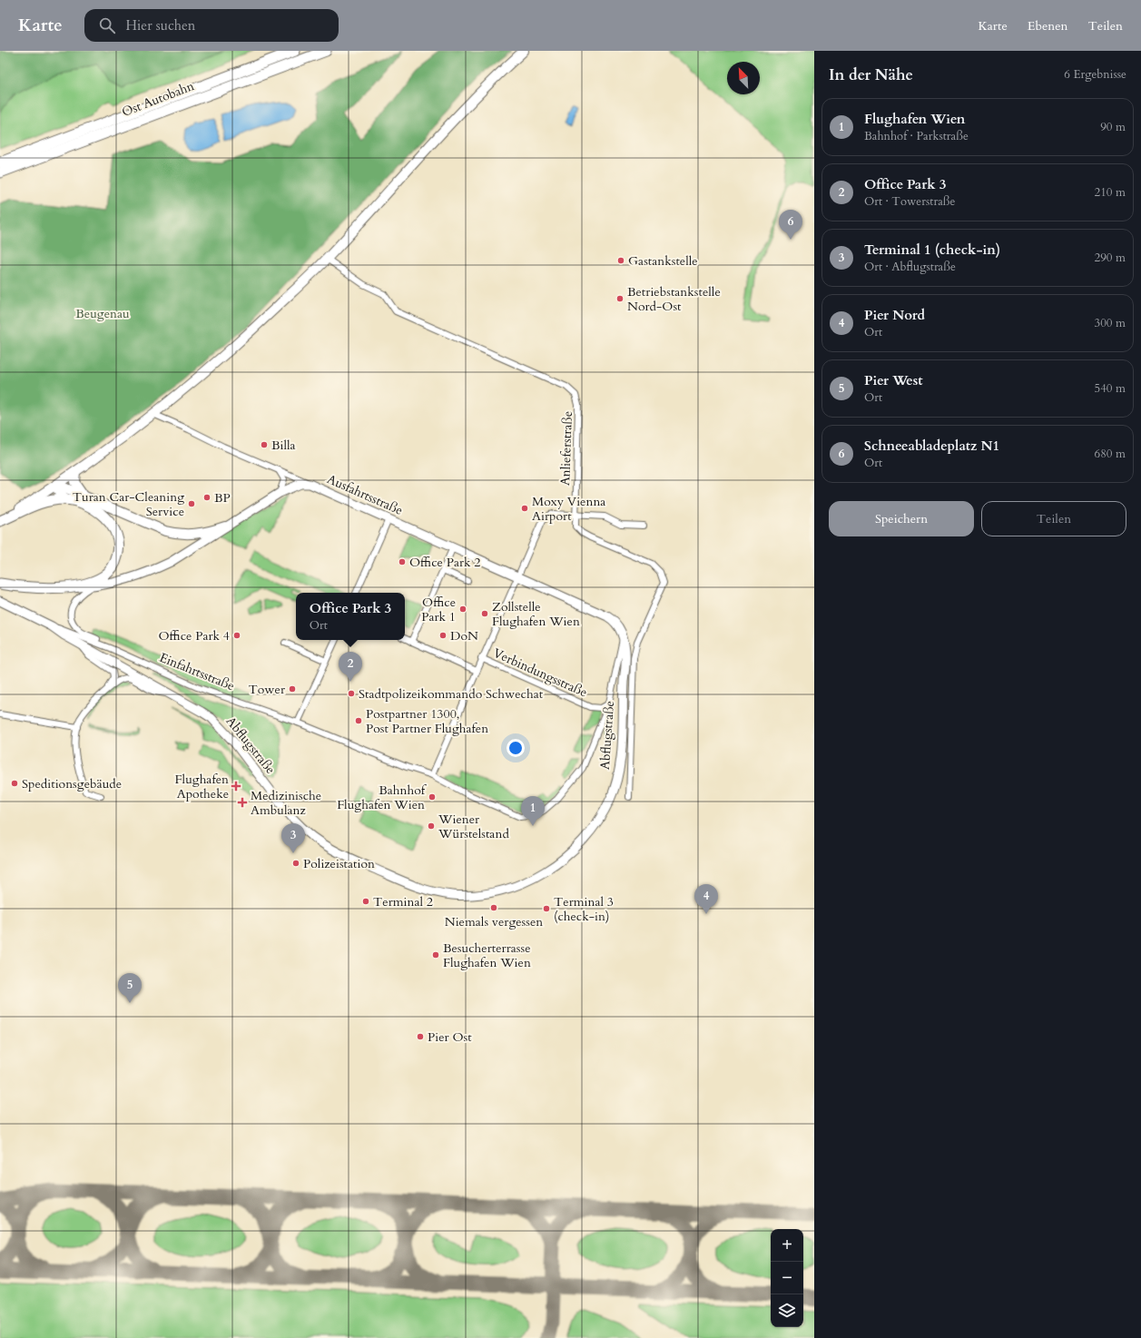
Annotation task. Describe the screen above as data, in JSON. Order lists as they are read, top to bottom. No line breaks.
{"streets":{"highway":["Ost Autobahn"],"street":["Anlieferstraße","Ausfahrtsstraße","Einfahrtsstraße","Verbindungsstraße","Abflugstraße"]},"crossings":[["Ausfahrtsstraße","Einfahrtsstraße"],["Ausfahrtsstraße","Abflugstraße"],["Einfahrtsstraße","Verbindungsstraße"],["Einfahrtsstraße","Abflugstraße"]],"parks":["Beugenau"],"places":{"other":["Gastankstelle","Betriebstankstelle Nord-Ost","Billa","BP","Turan Car-Cleaning Service","Moxy Vienna Airport","Office Park 2","Office Park 1","Zollstelle Flughafen Wien","Office Park 4","DoN","Tower","Stadtpolizeikommando Schwechat","Postpartner 1300, Post Partner Flughafen","Speditionsgebäude","Bahnhof Flughafen Wien","Wiener Würstelstand","Polizeistation","Terminal 2","Niemals vergessen","Terminal 3 (check-in)","Besucherterrasse Flughafen Wien","Pier Ost"],"health":["Flughafen Apotheke","Medizinische Ambulanz"]},"north":"top left","page":{"header":"Karte","search":"Hier suchen","nav":["Karte","Ebenen","Teilen"],"heading":["In der Nähe","6 Ergebnisse"],"list":[{"mark":"1","name":"Flughafen Wien","note":"Bahnhof · Parkstraße","value":"90 m"},{"mark":"2","name":"Office Park 3","note":"Ort · Towerstraße","value":"210 m"},{"mark":"3","name":"Terminal 1 (check-in)","note":"Ort · Abflugstraße","value":"290 m"},{"mark":"4","name":"Pier Nord","note":"Ort","value":"300 m"},{"mark":"5","name":"Pier West","note":"Ort","value":"540 m"},{"mark":"6","name":"Schneeabladeplatz N1","note":"Ort","value":"680 m"}],"pins":["6","2","1","3","4","5"],"buttons":["Speichern","Teilen"],"popup":["Office Park 3","Ort"],"map_buttons":["+","−"]}}
